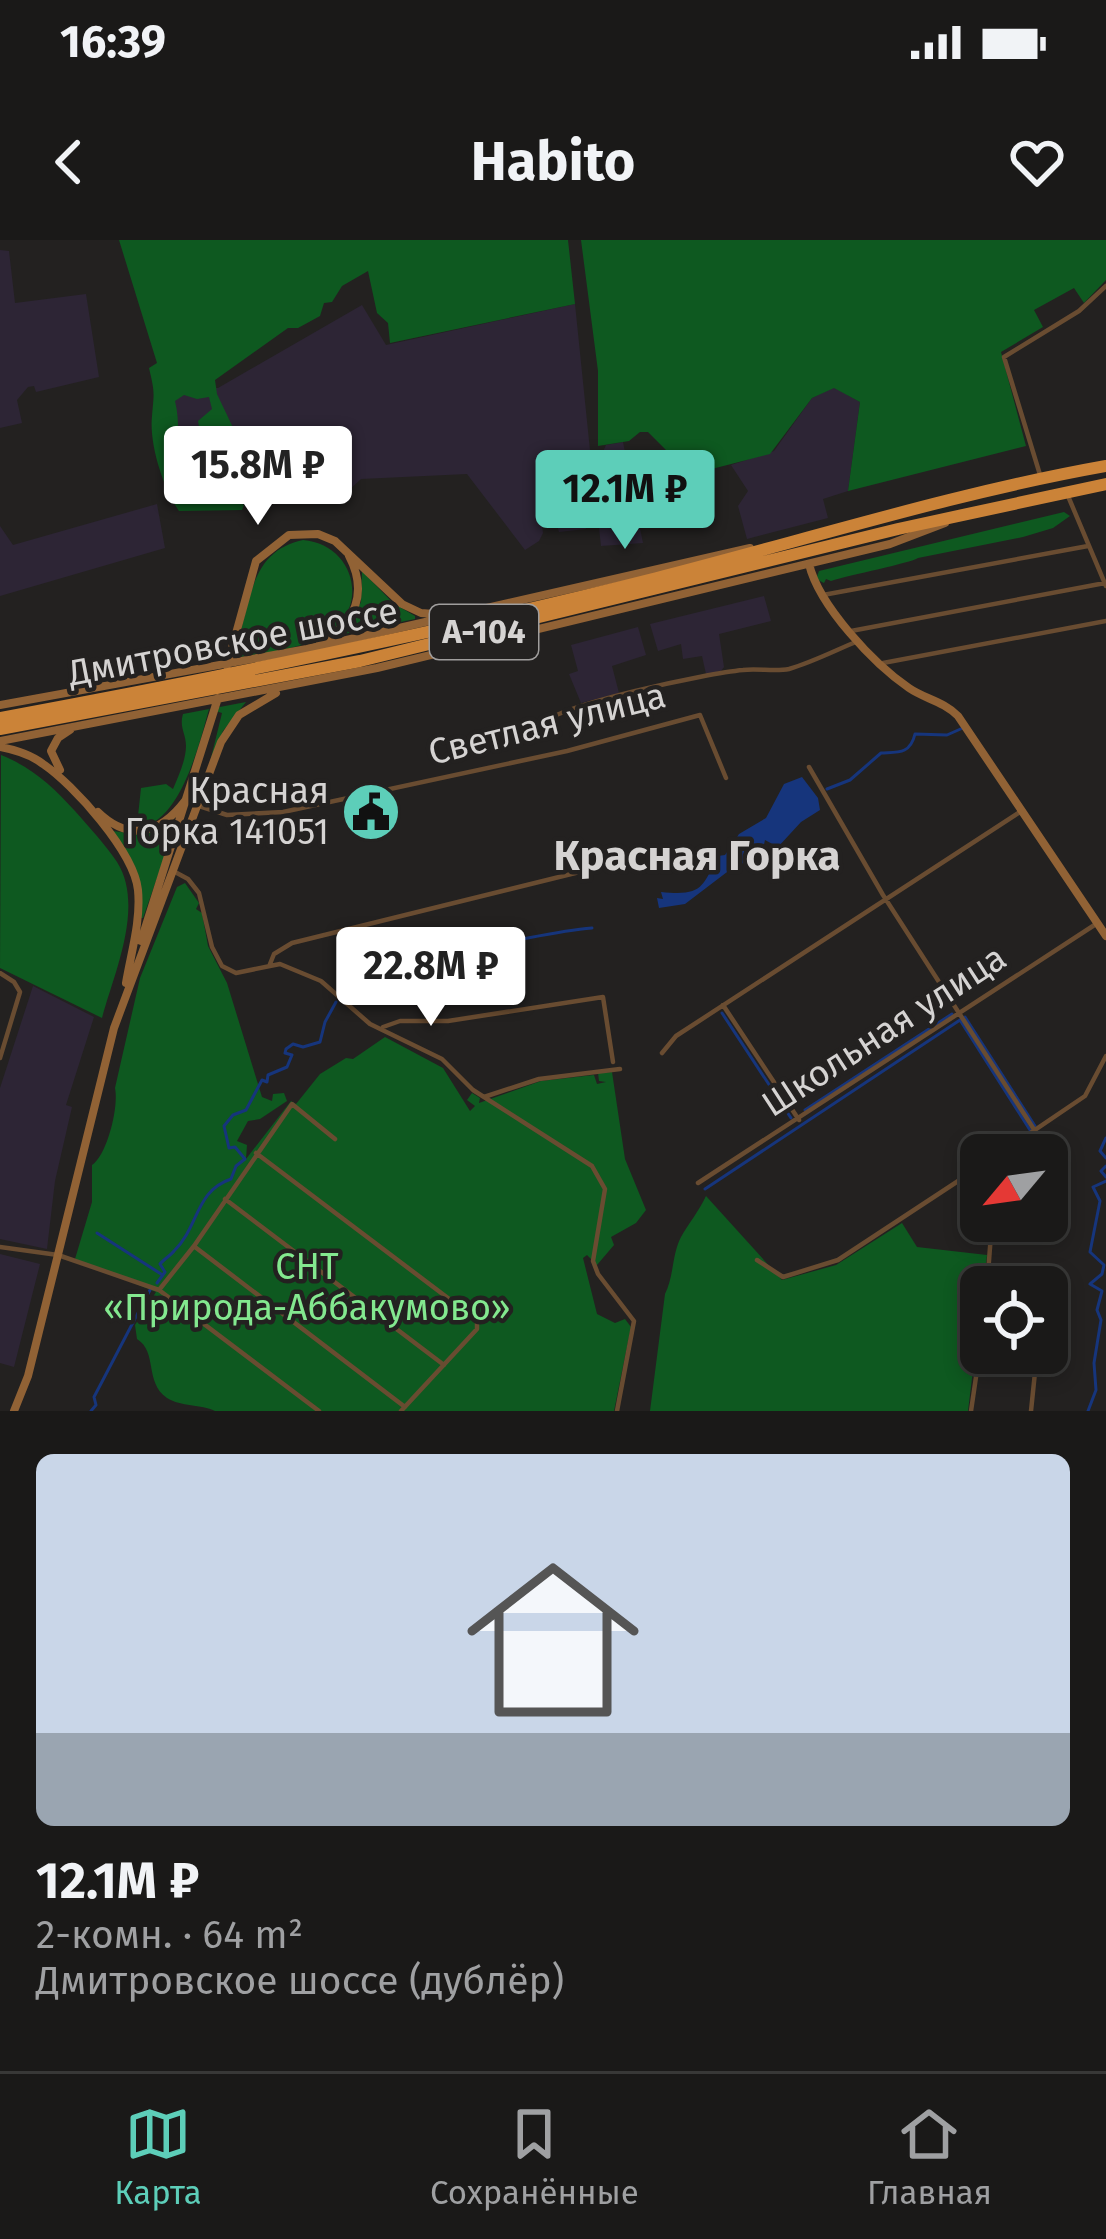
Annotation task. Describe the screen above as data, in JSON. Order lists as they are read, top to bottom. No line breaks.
{"streets":{"highway":["А-104","Дмитровское шоссе"],"street":["Светлая улица","Школьная улица"]},"districts":["Красная Горка"],"parks":["СНТ «Природа-Аббакумово»"],"places":{"public building":["Красная Горка 141051"]},"north":"bottom left","page":{"status":"16:39","header":"Habito","price":["15.8M ₽","12.1M ₽","22.8M ₽"],"list":[{"name":"12.1M ₽","note":"2-комн. · 64 m² · Дмитровское шоссе (дублёр)"}],"tabs":["Карта","Сохранённые","Главная"]}}
